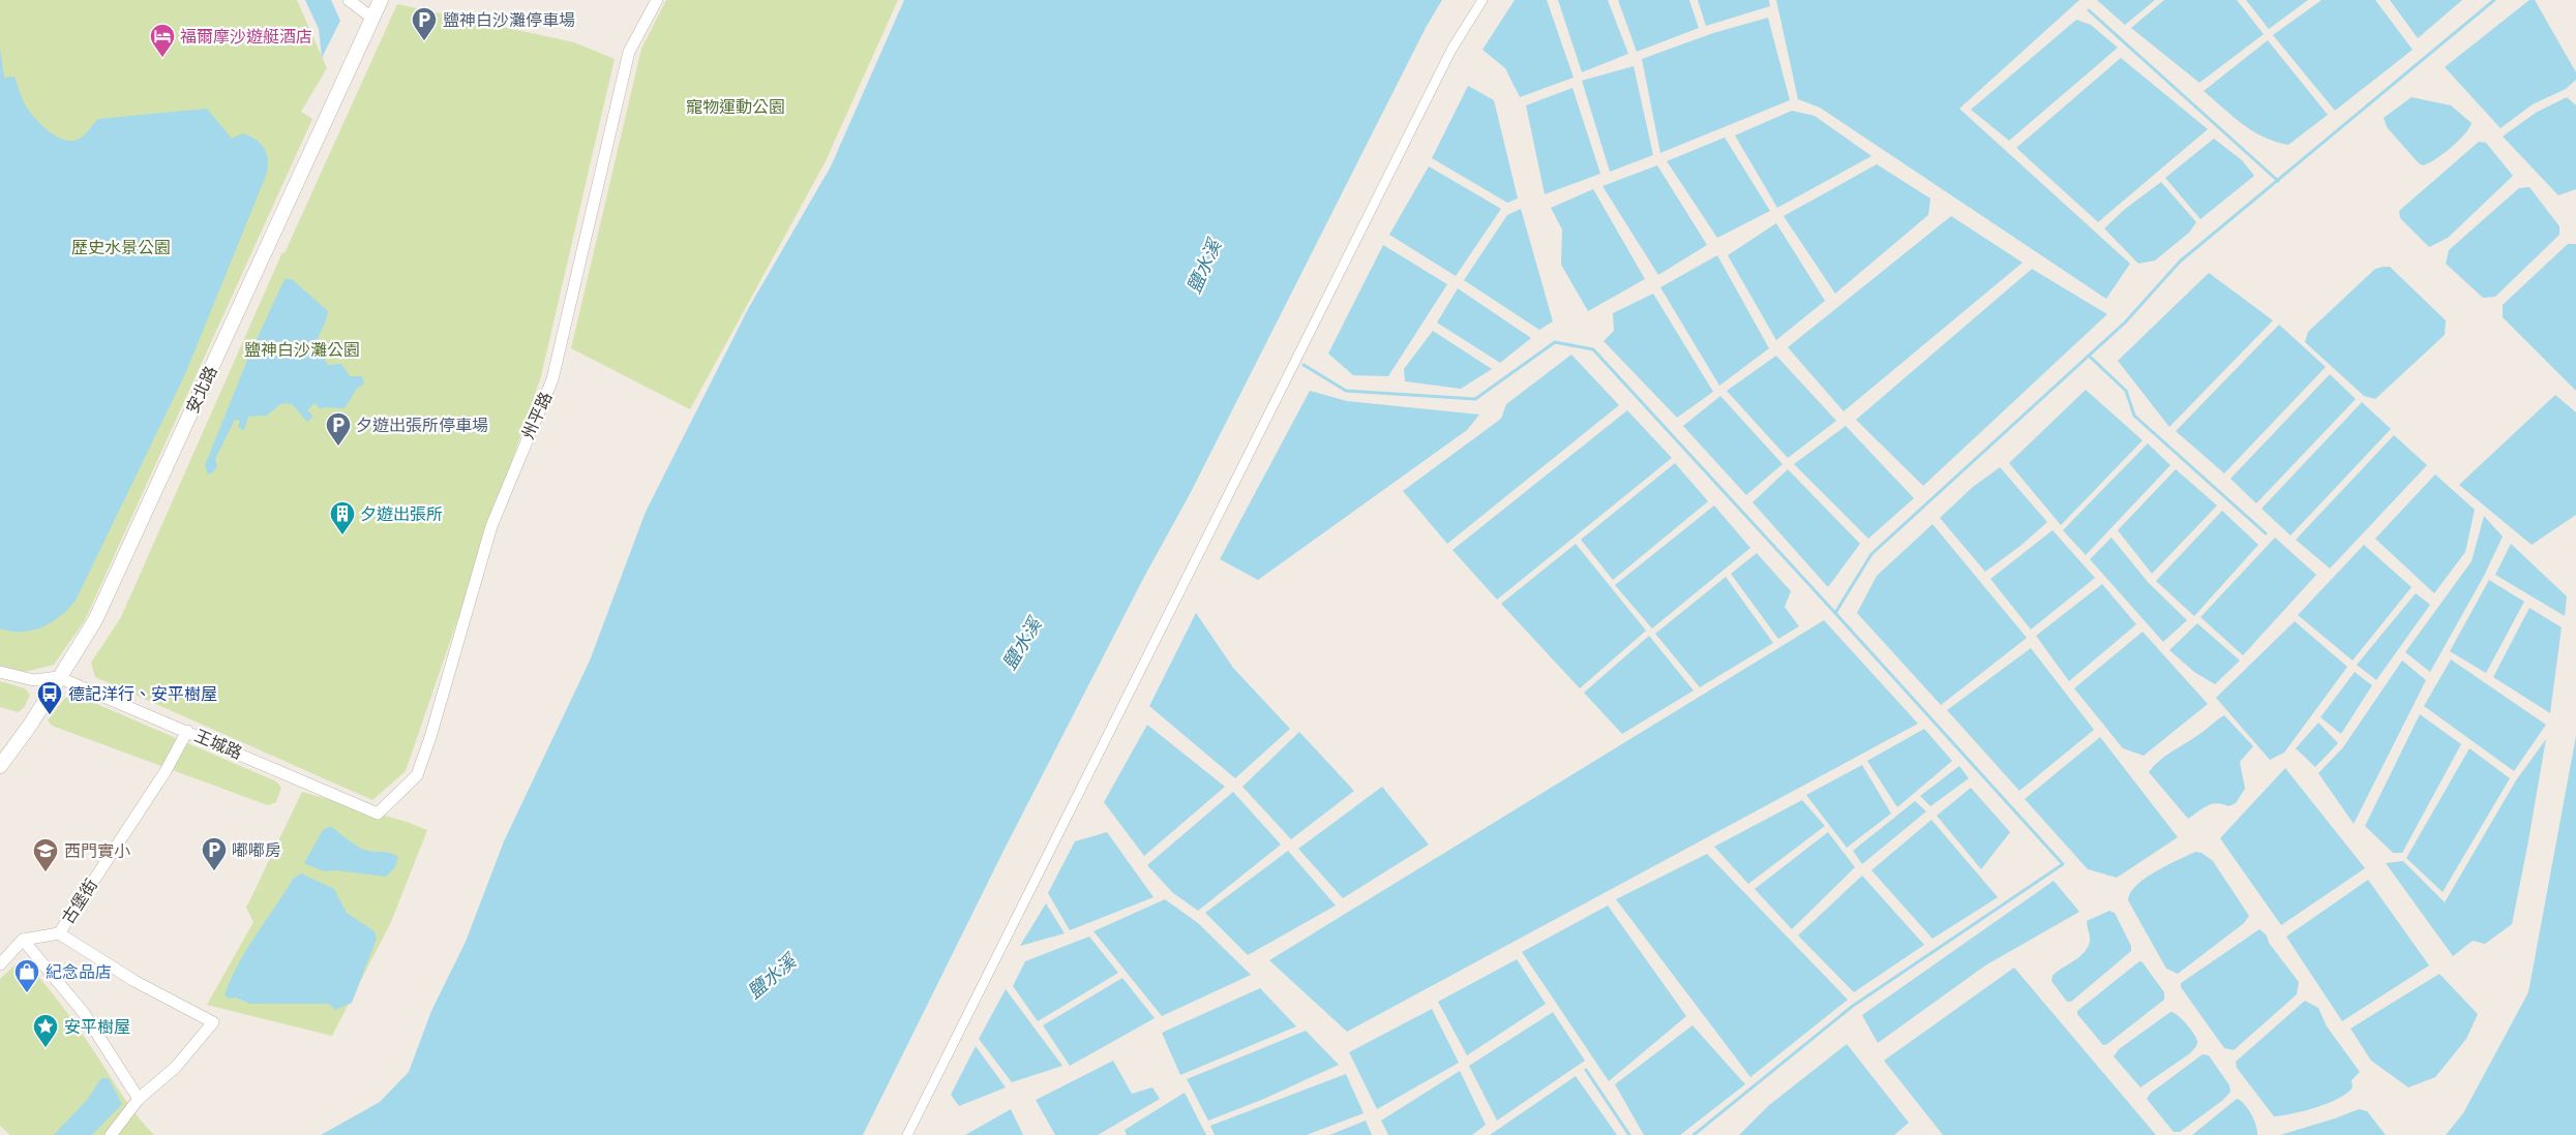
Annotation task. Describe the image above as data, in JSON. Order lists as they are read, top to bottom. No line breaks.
{"streets":{"street":["安北路","州平路","王城路","古堡街"]},"crossings":[["安北路","王城路"],["州平路","王城路"],["王城路","古堡街"]],"water":["鹽水溪"],"parks":["寵物運動公園","歷史水景公園","鹽神白沙灘公園"],"places":{"parking":["鹽神白沙灘停車場","夕遊出張所停車場","嘟嘟房"],"hotel":["福爾摩沙遊艇酒店"],"building":["夕遊出張所"],"bus stop":["德記洋行、安平樹屋"],"school or university":["西門實小"],"shop":["紀念品店"],"place":["安平樹屋"]}}
